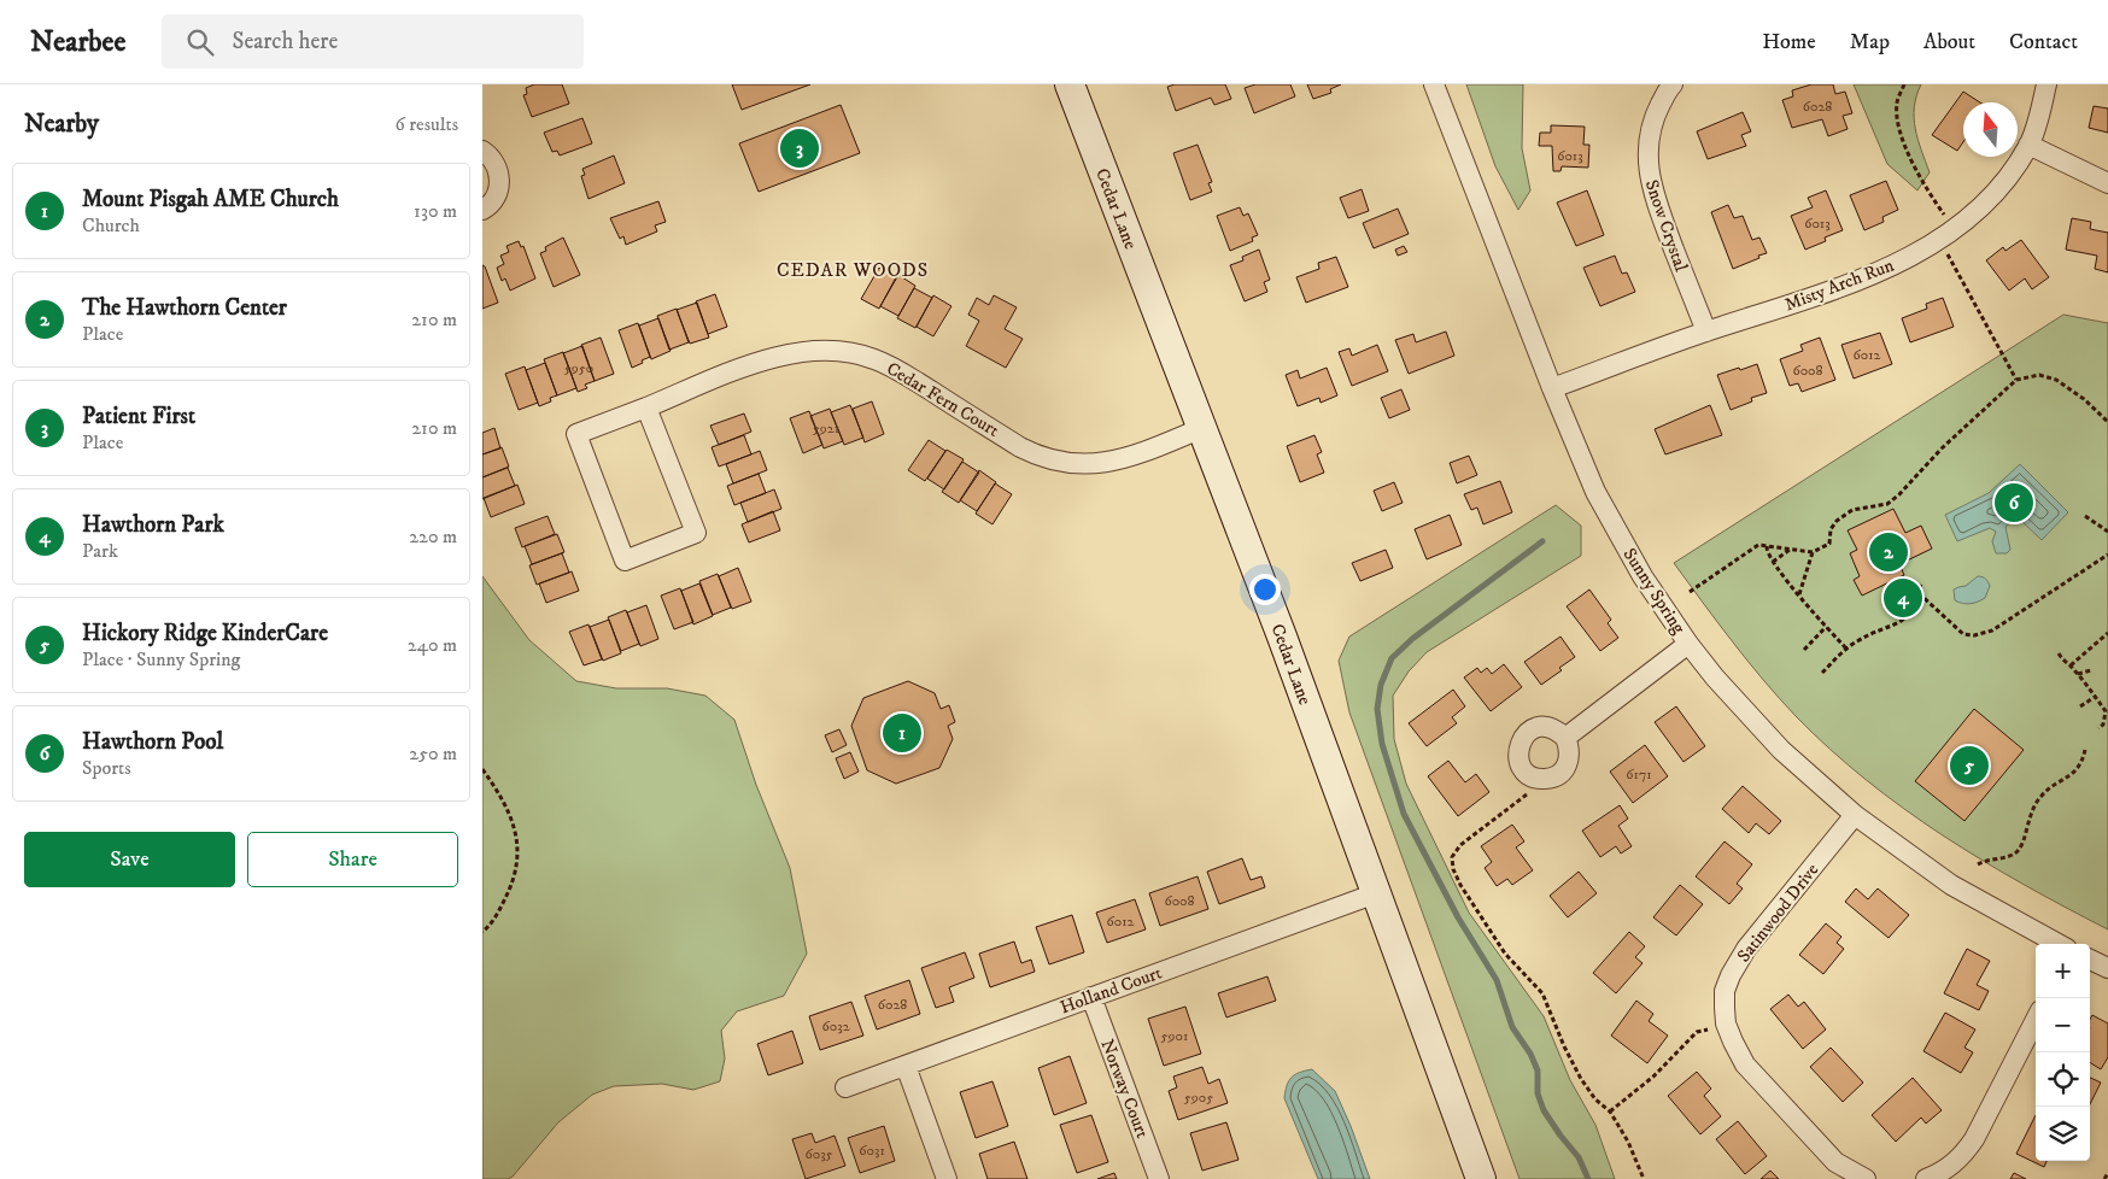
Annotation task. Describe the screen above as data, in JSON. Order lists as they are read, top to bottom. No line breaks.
{"streets":{"main road":["Cedar Lane"],"street":["Snow Crystal","Misty Arch Run","Cedar Fern Court","Sunny Spring","Satinwood Drive","Holland Court","Norway Court"]},"crossings":[["Cedar Lane","Cedar Fern Court"],["Cedar Lane","Holland Court"],["Snow Crystal","Misty Arch Run"],["Misty Arch Run","Sunny Spring"],["Sunny Spring","Satinwood Drive"],["Holland Court","Norway Court"]],"districts":["CEDAR WOODS"],"house_numbers":["6028","6013","6013","6012","5950","6008","5921","6171","6008","6012","6028","6032","5901","5905","6031","6035"],"north":"top","page":{"header":"Nearbee","search":"Search here","nav":["Home","Map","About","Contact"],"heading":["Nearby","6 results"],"pins":["3","6","2","4","1","5"],"list":[{"mark":"1","name":"Mount Pisgah AME Church","note":"Church","value":"130 m"},{"mark":"2","name":"The Hawthorn Center","note":"Place","value":"210 m"},{"mark":"3","name":"Patient First","note":"Place","value":"210 m"},{"mark":"4","name":"Hawthorn Park","note":"Park","value":"220 m"},{"mark":"5","name":"Hickory Ridge KinderCare","note":"Place · Sunny Spring","value":"240 m"},{"mark":"6","name":"Hawthorn Pool","note":"Sports","value":"250 m"}],"buttons":["Save","Share"],"map_buttons":["+","−"]}}
